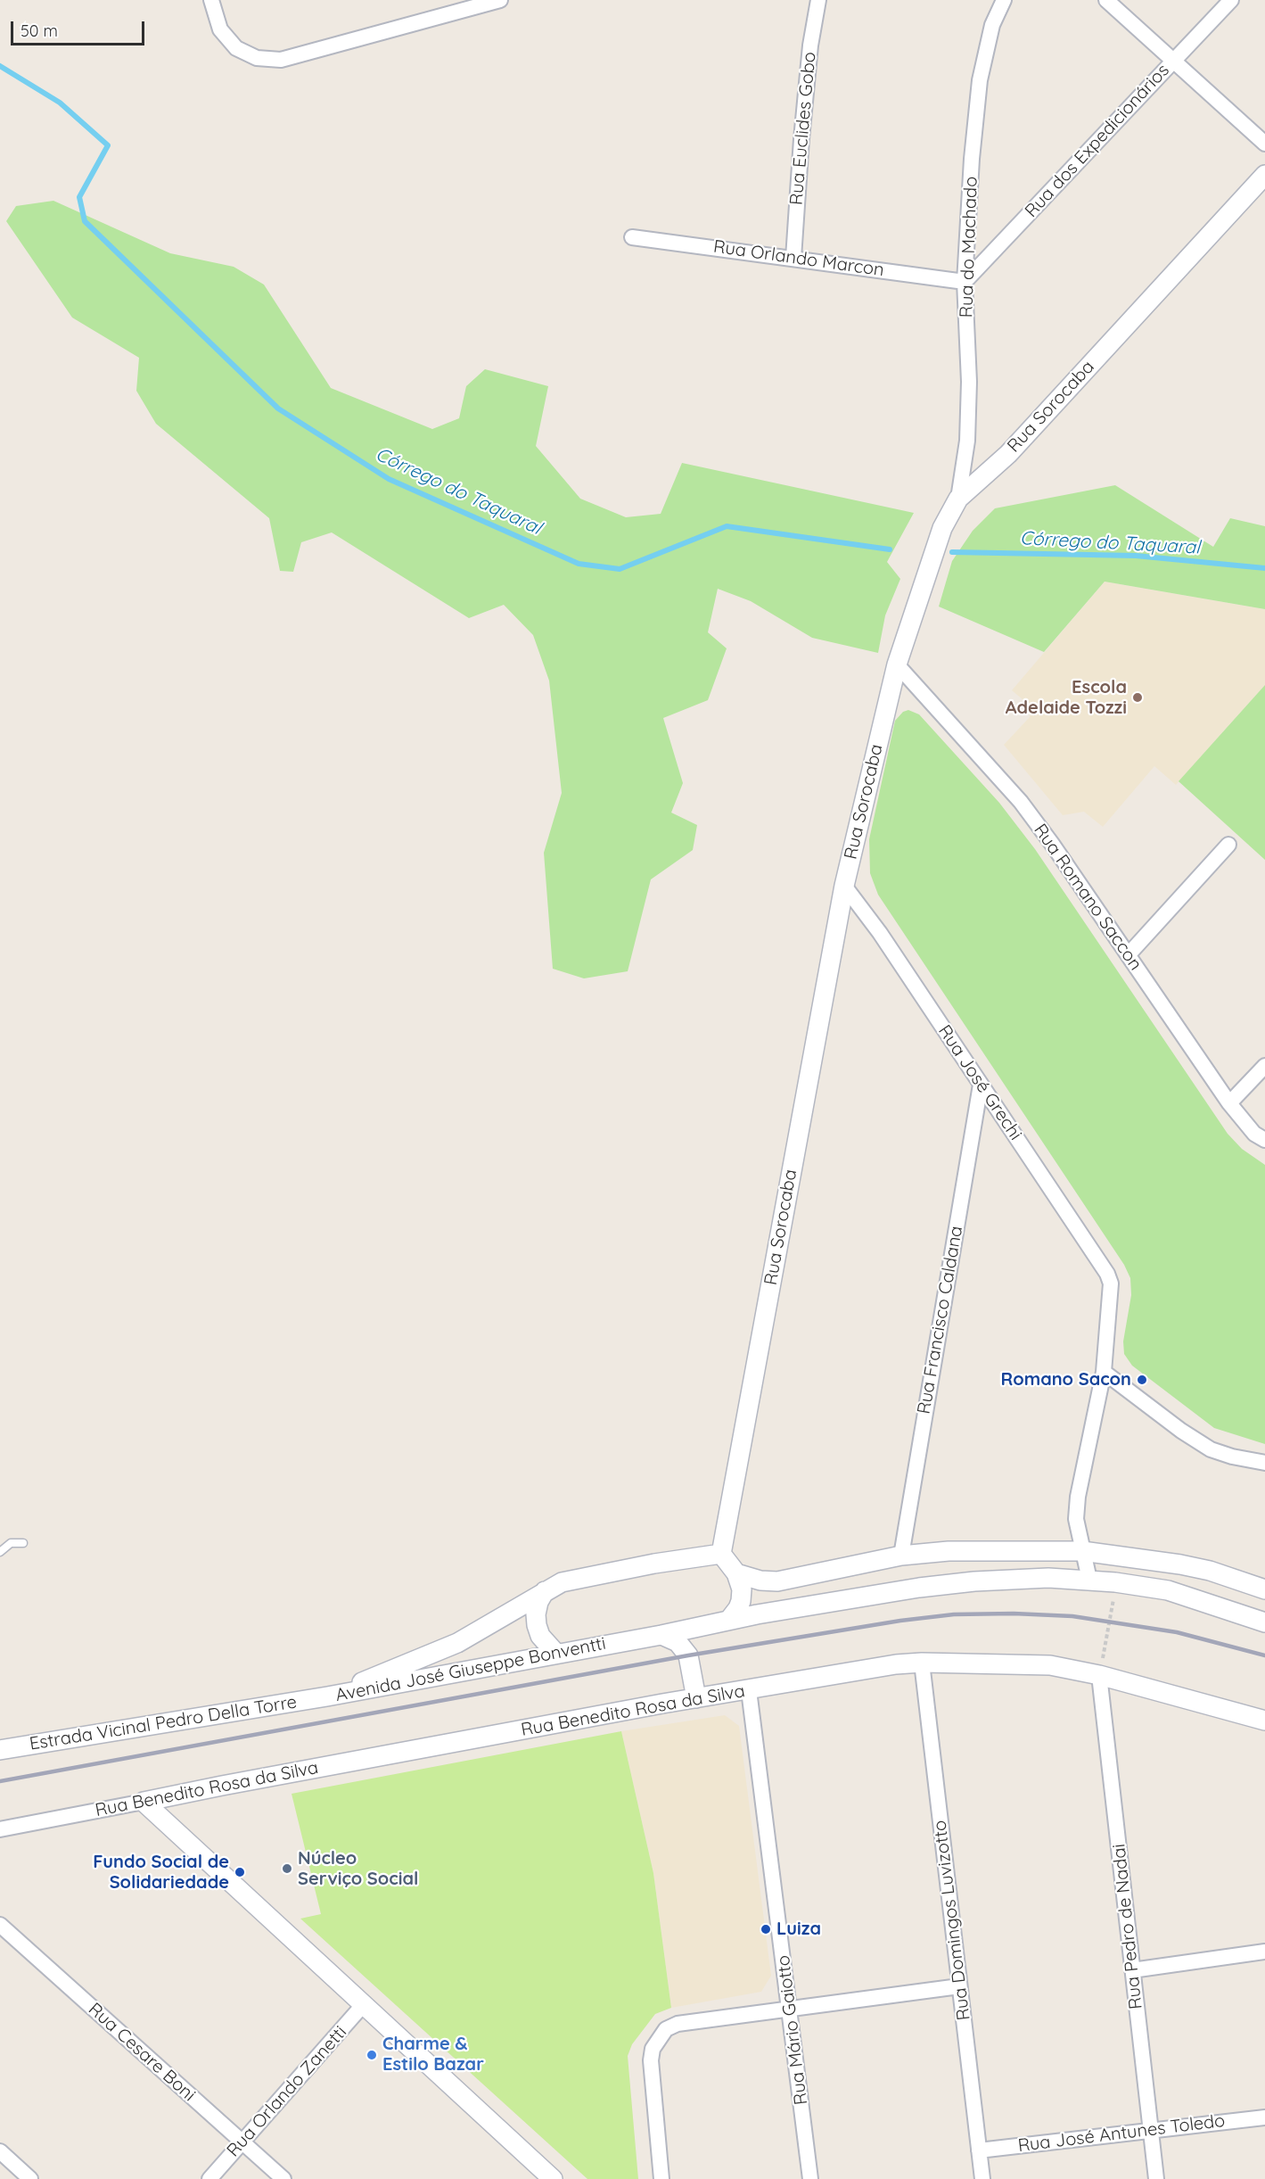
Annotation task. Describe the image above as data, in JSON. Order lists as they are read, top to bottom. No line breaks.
{"streets":{"street":["Rua Euclides Gobo","Rua dos Expedicionários","Rua do Machado","Rua Orlando Marcon","Rua Sorocaba","Rua Romano Saccon","Rua José Grechi","Rua Francisco Caldana","Avenida José Giuseppe Bonventti","Rua Benedito Rosa da Silva","Estrada Vicinal Pedro Della Torre","Rua Domingos Luvizotto","Rua Pedro de Nadai","Rua Mário Gaiotto","Rua Cesare Boni","Rua Orlando Zanetti","Rua José Antunes Toledo"]},"crossings":[["Rua Euclides Gobo","Rua Orlando Marcon"],["Rua dos Expedicionários","Rua do Machado"],["Rua dos Expedicionários","Rua Orlando Marcon"],["Rua do Machado","Rua Orlando Marcon"],["Rua do Machado","Rua Sorocaba"],["Rua Sorocaba","Rua Romano Saccon"],["Rua Sorocaba","Rua José Grechi"],["Rua Sorocaba","Avenida José Giuseppe Bonventti"],["Rua José Grechi","Rua Francisco Caldana"],["Avenida José Giuseppe Bonventti","Estrada Vicinal Pedro Della Torre"],["Rua Benedito Rosa da Silva","Rua Domingos Luvizotto"],["Rua Benedito Rosa da Silva","Rua Pedro de Nadai"],["Rua Benedito Rosa da Silva","Rua Mário Gaiotto"],["Rua Domingos Luvizotto","Rua José Antunes Toledo"],["Rua Pedro de Nadai","Rua José Antunes Toledo"],["Rua Cesare Boni","Rua Orlando Zanetti"]],"water":["Córrego do Taquaral"],"places":["Escola Adelaide Tozzi","Romano Sacon","Núcleo Serviço Social","Fundo Social de Solidariedade","Luiza","Charme & Estilo Bazar"],"scale_bar":"50 m"}
